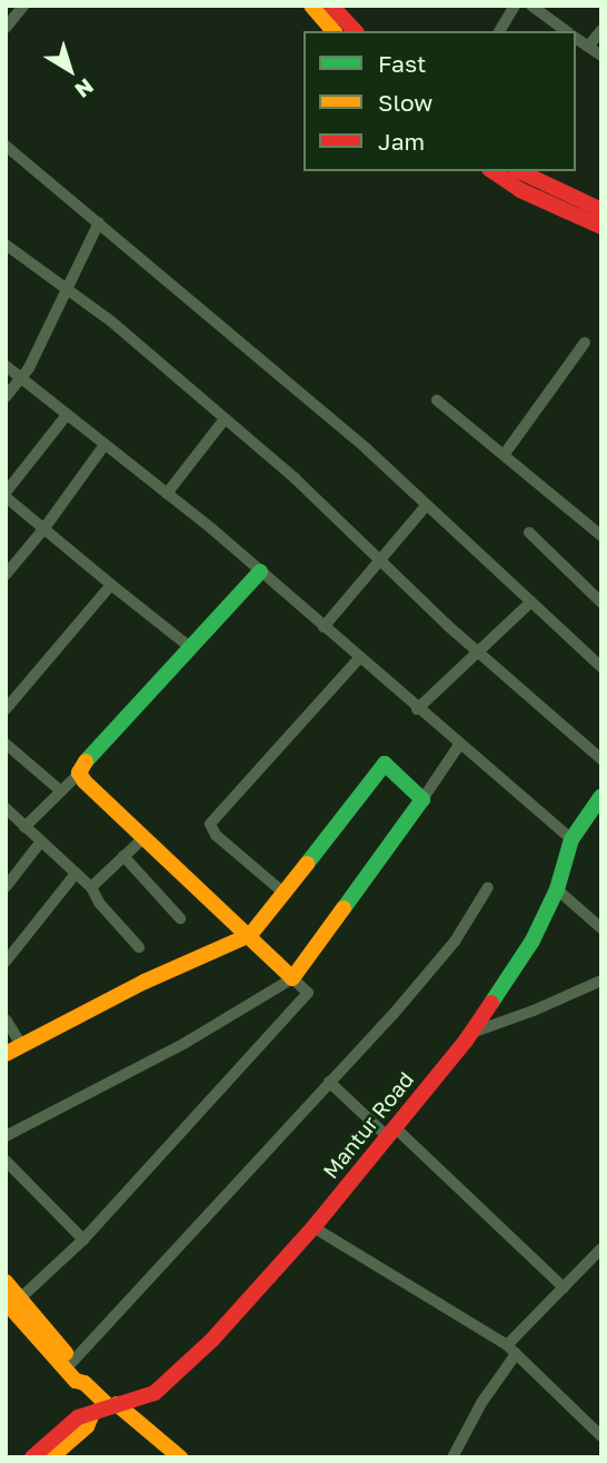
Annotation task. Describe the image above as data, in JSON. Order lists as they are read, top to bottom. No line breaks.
{"streets":{"street":["Mantur Road"]},"legend":["Fast","Slow","Jam"],"north":"bottom right"}
